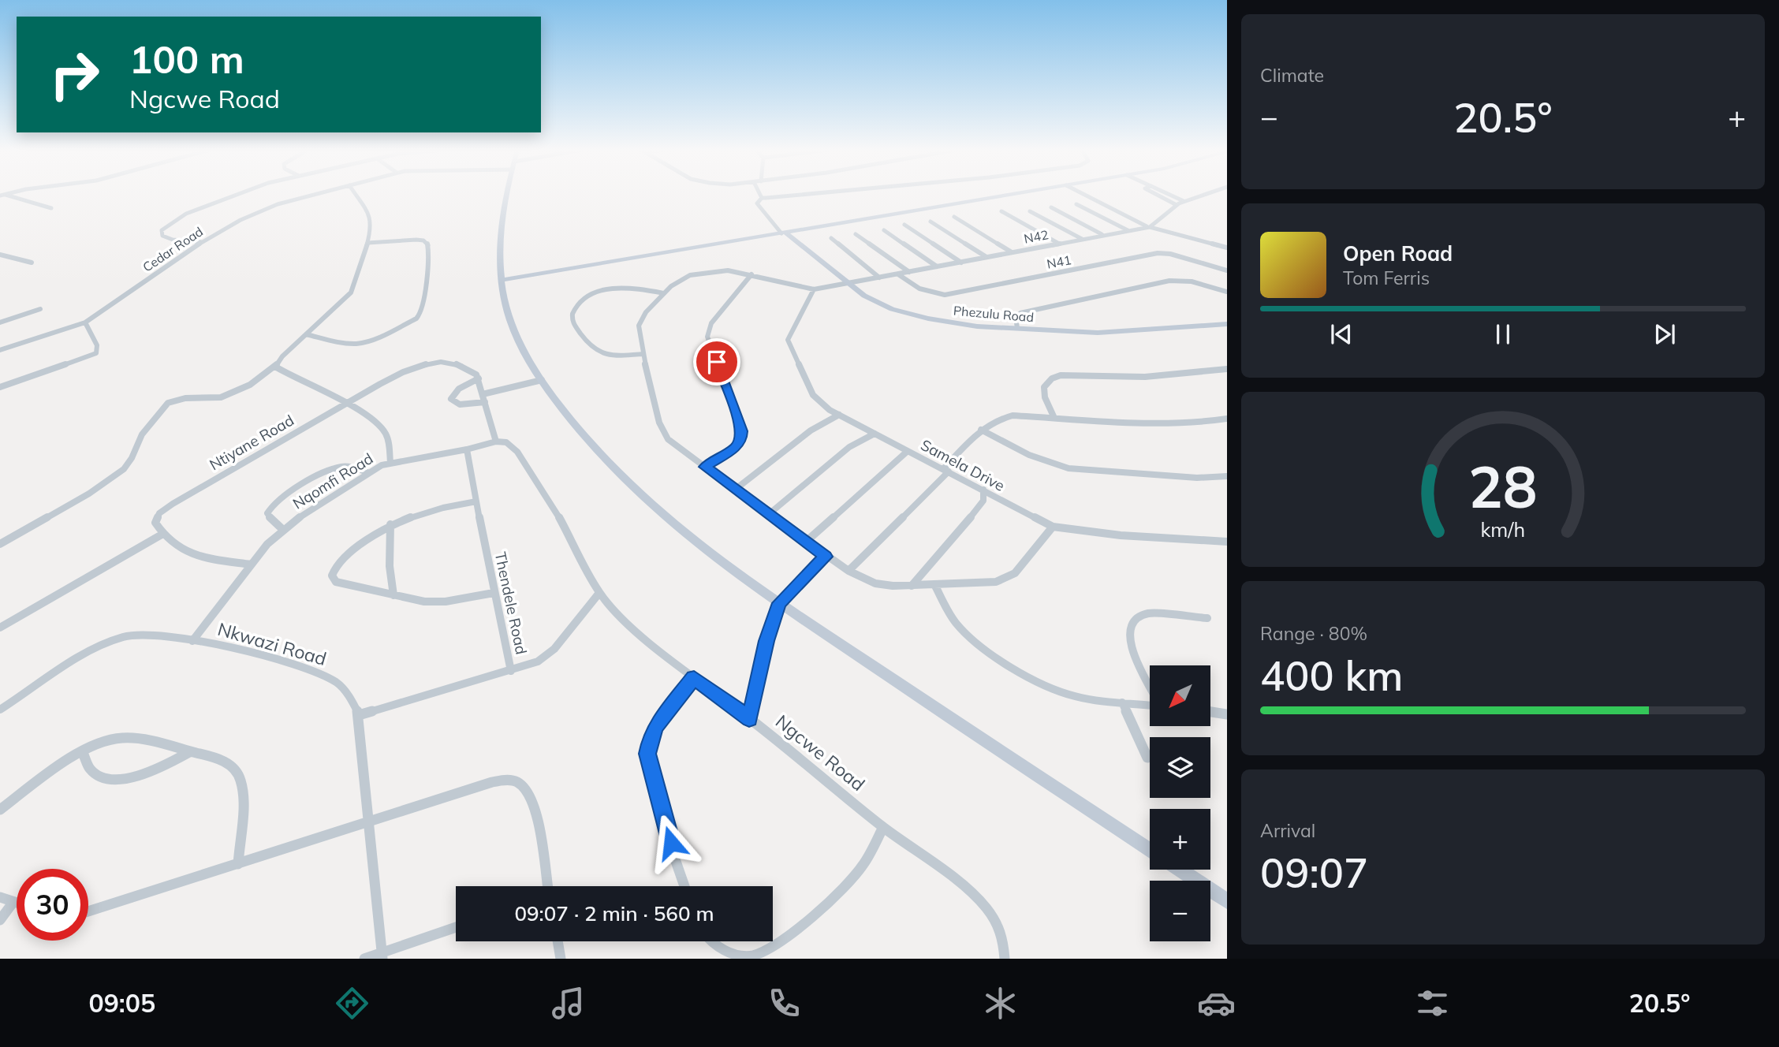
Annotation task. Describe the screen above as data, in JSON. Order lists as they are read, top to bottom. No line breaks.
{"streets":{"street":["N42","Cedar Road","N41","Phezulu Road","Ntiyane Road","Samela Drive","Nqomfi Road","Thendele Road","Nkwazi Road","Ngcwe Road"]},"crossings":[["N42","N41"],["N42","Phezulu Road"],["N42","Samela Drive"],["Nqomfi Road","Thendele Road"],["Nqomfi Road","Nkwazi Road"],["Nqomfi Road","Ngcwe Road"],["Thendele Road","Nkwazi Road"]],"north":"bottom left","page":{"tile":["Climate",["Range · 80%","400 km"],["Arrival","09:07"]],"turn":["100 m","Ngcwe Road"],"heat":["−","20.5°","+"],"song":["Open Road","Tom Ferris"],"map_buttons":["+","−"],"limit":"30","trip":"09:07 · 2 min · 560 m","tabs":["09:05","20.5°"],"gauge":["28","km/h"]}}
